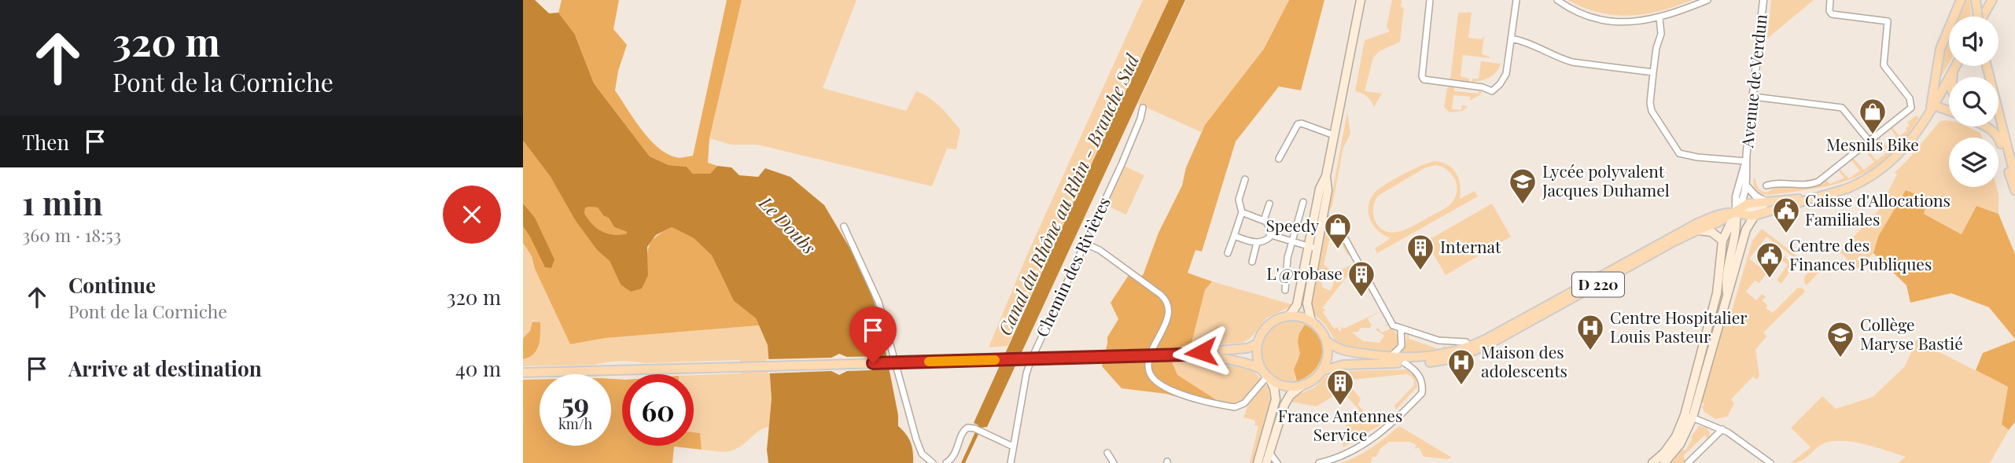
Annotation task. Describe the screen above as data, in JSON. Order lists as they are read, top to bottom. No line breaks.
{"streets":{"main road":["D 220"],"street":["Avenue de Verdun","Chemin des Rivières"]},"crossings":[["Avenue de Verdun","D 220"]],"water":["Canal du Rhône au Rhin - Branche Sud","Le Doubs"],"places":{"shop":["Mesnils Bike","Speedy"],"school or university":["Lycée polyvalent Jacques Duhamel","Collège Maryse Bastié"],"public building":["Caisse d'Allocations Familiales","Centre des Finances Publiques"],"building":["Internat","L'@robase","France Antennes Service"],"hospital":["Centre Hospitalier Louis Pasteur","Maison des adolescents"]},"page":{"turn":["320 m","Pont de la Corniche"],"then":"Then","heading":["1 min","360 m · 18:53"],"list":[{"name":"Continue","note":"Pont de la Corniche","value":"320 m"},{"name":"Arrive at destination","value":"40 m"}],"speed":"59 km/h","limit":"60"}}
